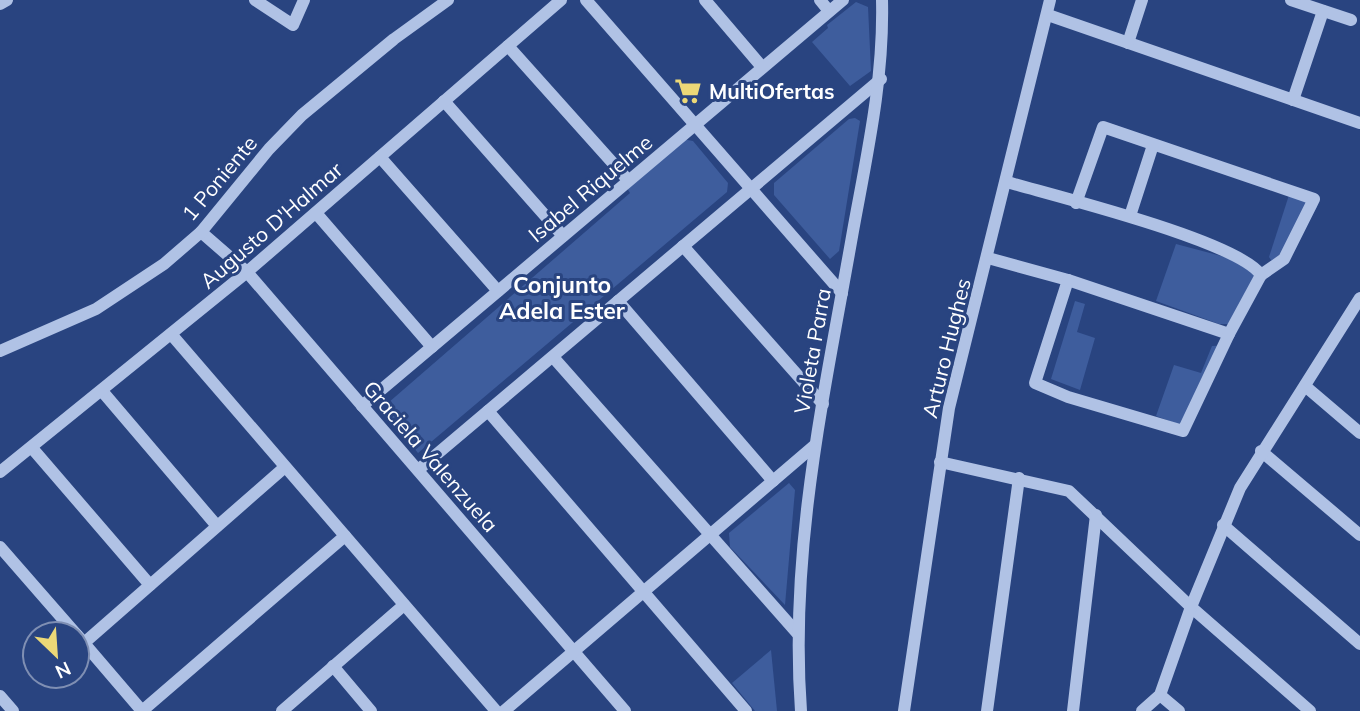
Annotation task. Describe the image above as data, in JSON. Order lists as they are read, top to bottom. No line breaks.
{"streets":{"street":["1 Poniente","Isabel Riquelme","Augusto D'Halmar","Arturo Hughes","Violeta Parra","Graciela Valenzuela"]},"crossings":[["1 Poniente","Graciela Valenzuela"],["Isabel Riquelme","Graciela Valenzuela"],["Augusto D'Halmar","Graciela Valenzuela"]],"districts":["Conjunto Adela Ester"],"places":{"supermarket":["MultiOfertas"]},"north":"bottom right"}
